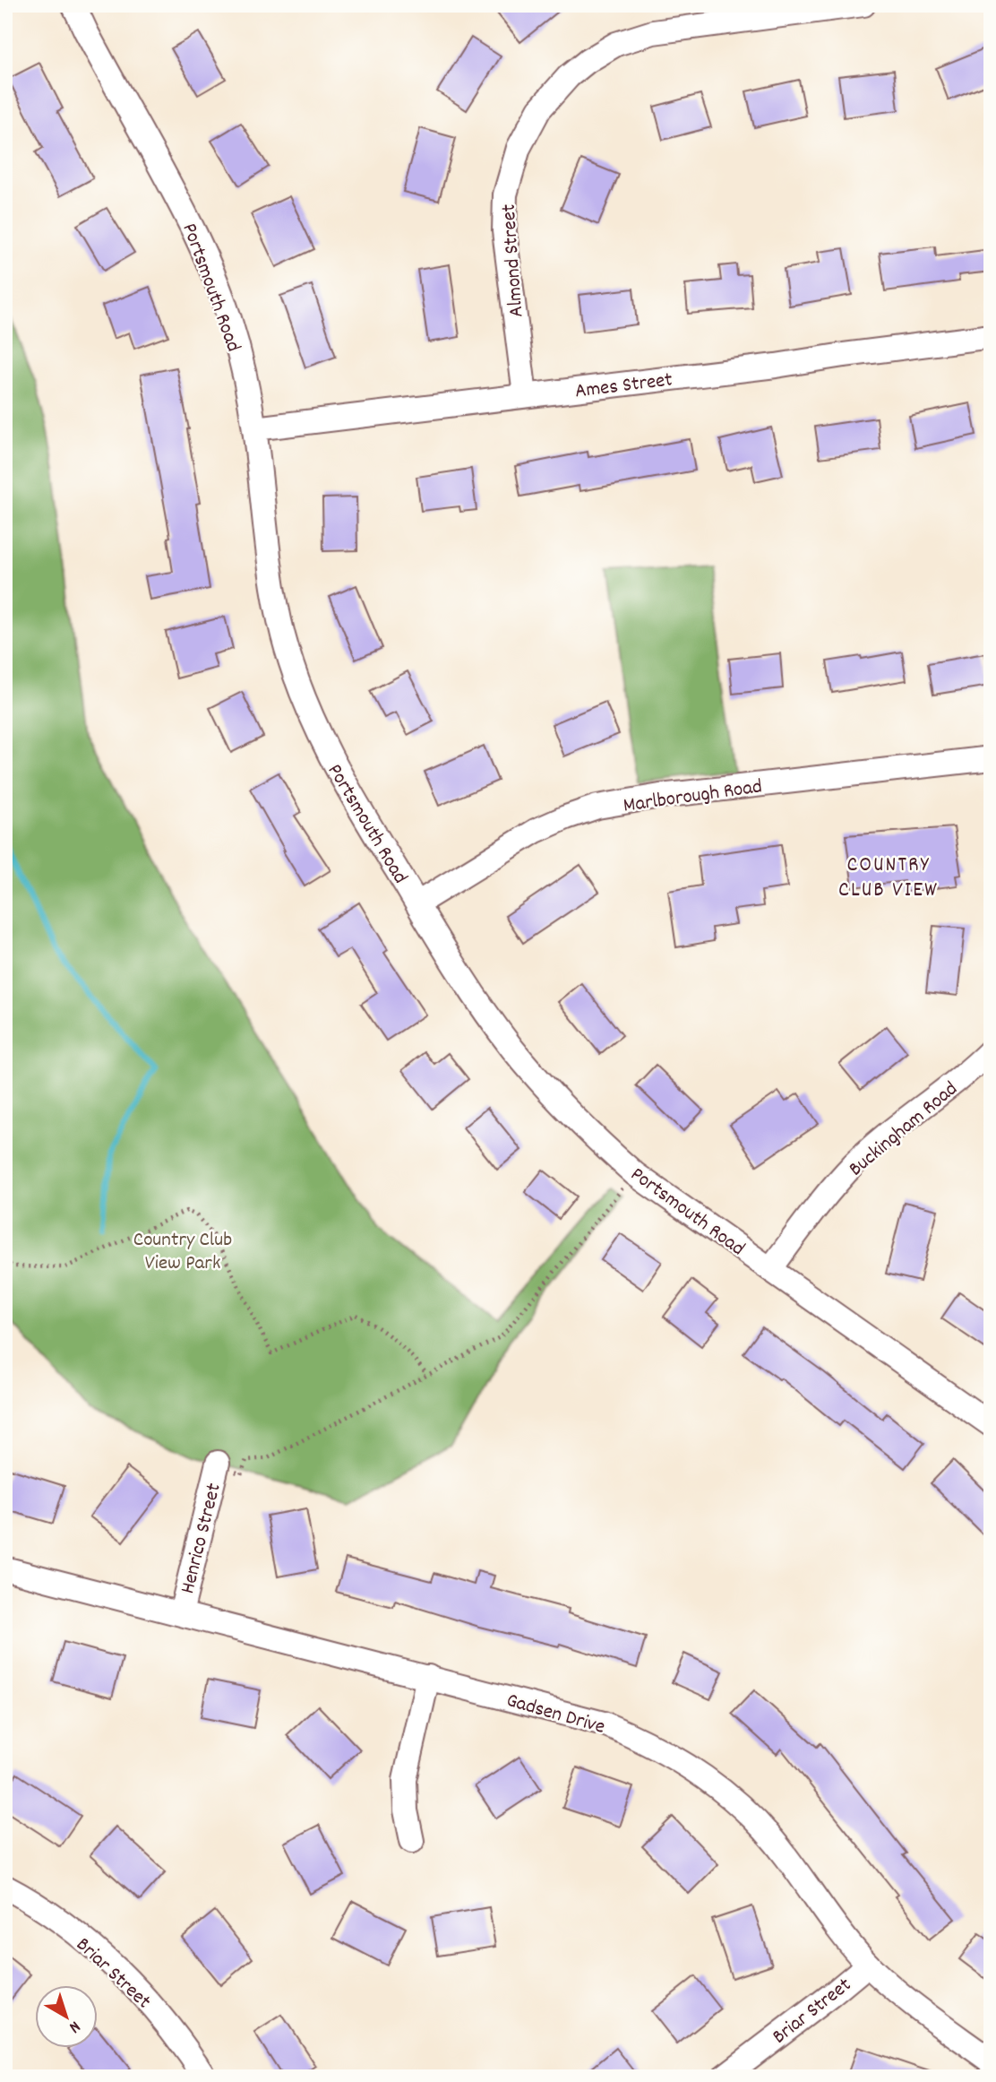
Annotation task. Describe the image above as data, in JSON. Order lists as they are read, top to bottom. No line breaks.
{"streets":{"street":["Almond Street","Portsmouth Road","Ames Street","Marlborough Road","Buckingham Road","Henrico Street","Gadsen Drive","Briar Street"]},"crossings":[["Almond Street","Ames Street"],["Portsmouth Road","Ames Street"],["Portsmouth Road","Marlborough Road"],["Portsmouth Road","Buckingham Road"],["Henrico Street","Gadsen Drive"],["Gadsen Drive","Briar Street"]],"districts":["COUNTRY CLUB VIEW"],"parks":["Country Club View Park"],"north":"bottom right"}
